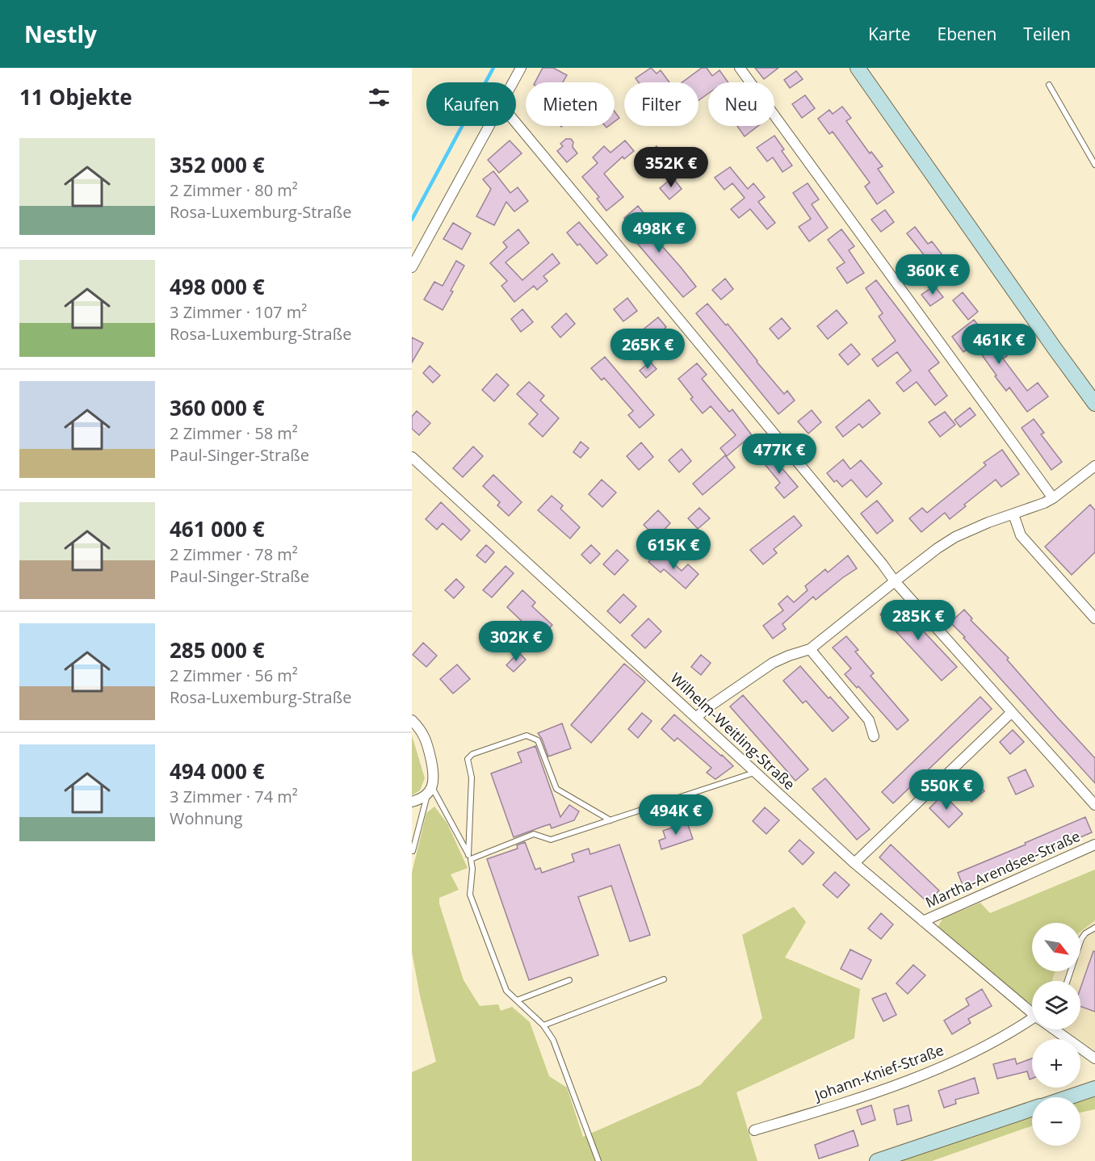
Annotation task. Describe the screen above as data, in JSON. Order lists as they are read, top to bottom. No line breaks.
{"streets":{"street":["Wilhelm-Weitling-Straße","Martha-Arendsee-Straße","Johann-Knief-Straße"]},"crossings":[["Wilhelm-Weitling-Straße","Martha-Arendsee-Straße"]],"north":"bottom right","page":{"header":"Nestly","nav":["Karte","Ebenen","Teilen"],"heading":"11 Objekte","chip":["Kaufen","Mieten","Filter","Neu"],"list":[{"name":"352 000 €","note":"2 Zimmer · 80 m² · Rosa-Luxemburg-Straße"},{"name":"498 000 €","note":"3 Zimmer · 107 m² · Rosa-Luxemburg-Straße"},{"name":"360 000 €","note":"2 Zimmer · 58 m² · Paul-Singer-Straße"},{"name":"461 000 €","note":"2 Zimmer · 78 m² · Paul-Singer-Straße"},{"name":"285 000 €","note":"2 Zimmer · 56 m² · Rosa-Luxemburg-Straße"},{"name":"494 000 €","note":"3 Zimmer · 74 m² · Wohnung"}],"price":["352K €","498K €","360K €","461K €","265K €","477K €","615K €","285K €","302K €","550K €","494K €"],"map_buttons":["+","−"]}}
